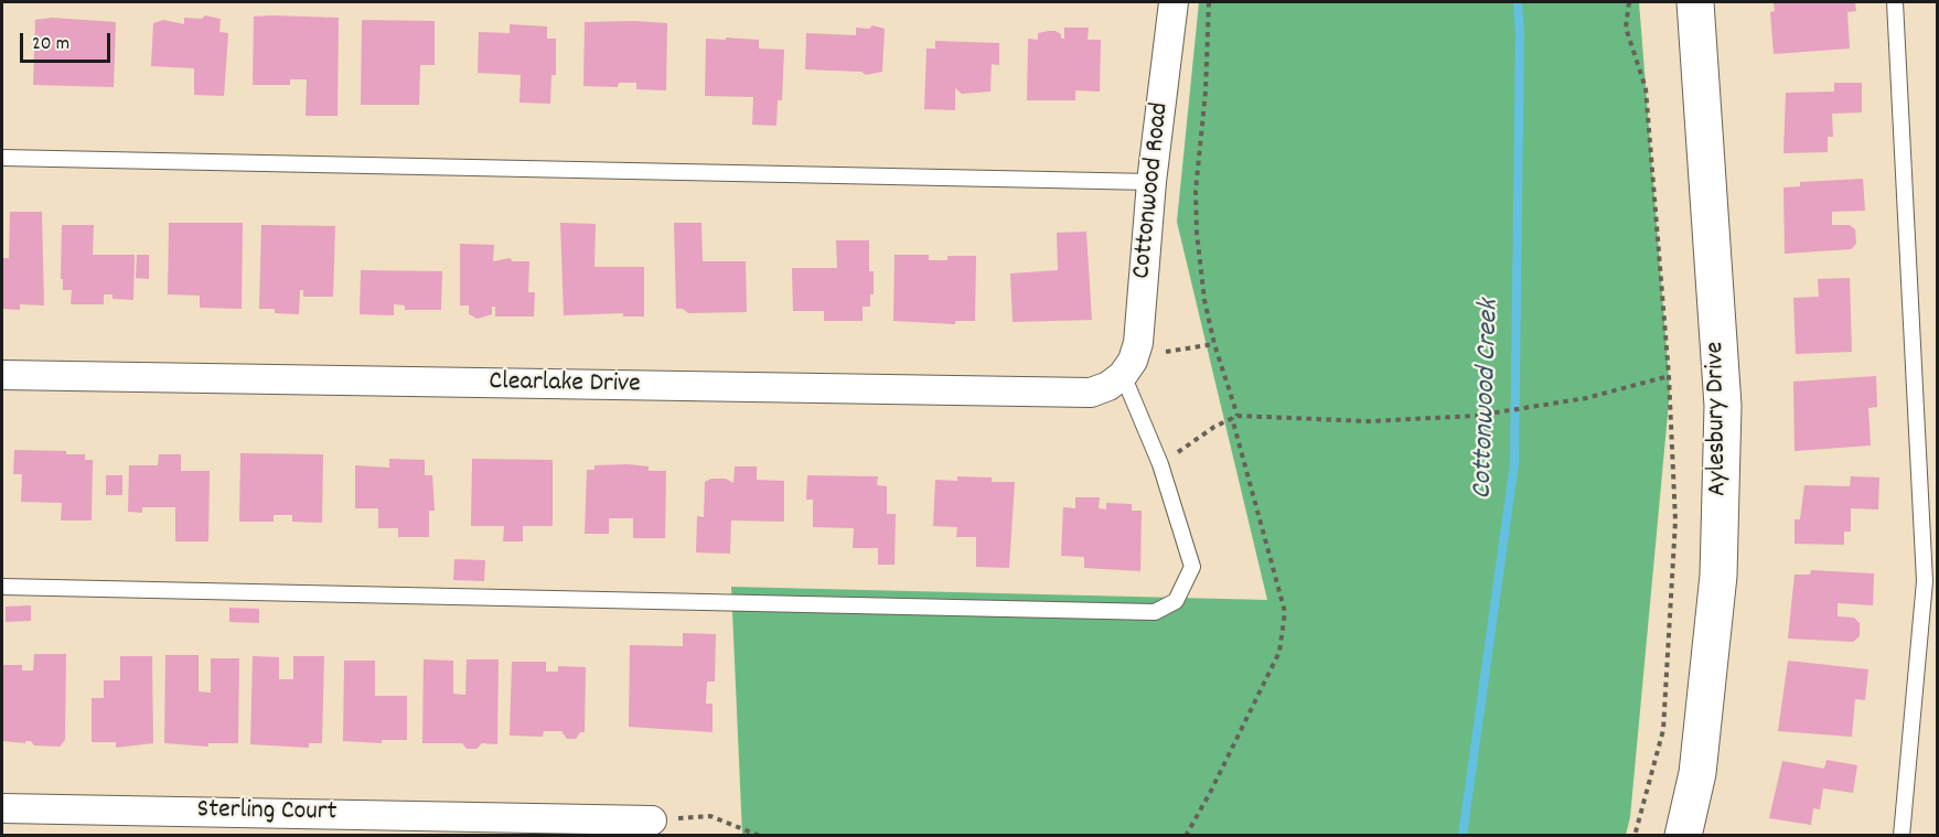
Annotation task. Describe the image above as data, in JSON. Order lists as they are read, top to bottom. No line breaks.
{"streets":{"street":["Cottonwood Road","Clearlake Drive","Aylesbury Drive","Sterling Court"]},"crossings":[["Cottonwood Road","Clearlake Drive"]],"water":["Cottonwood Creek"],"scale_bar":"20 m"}
